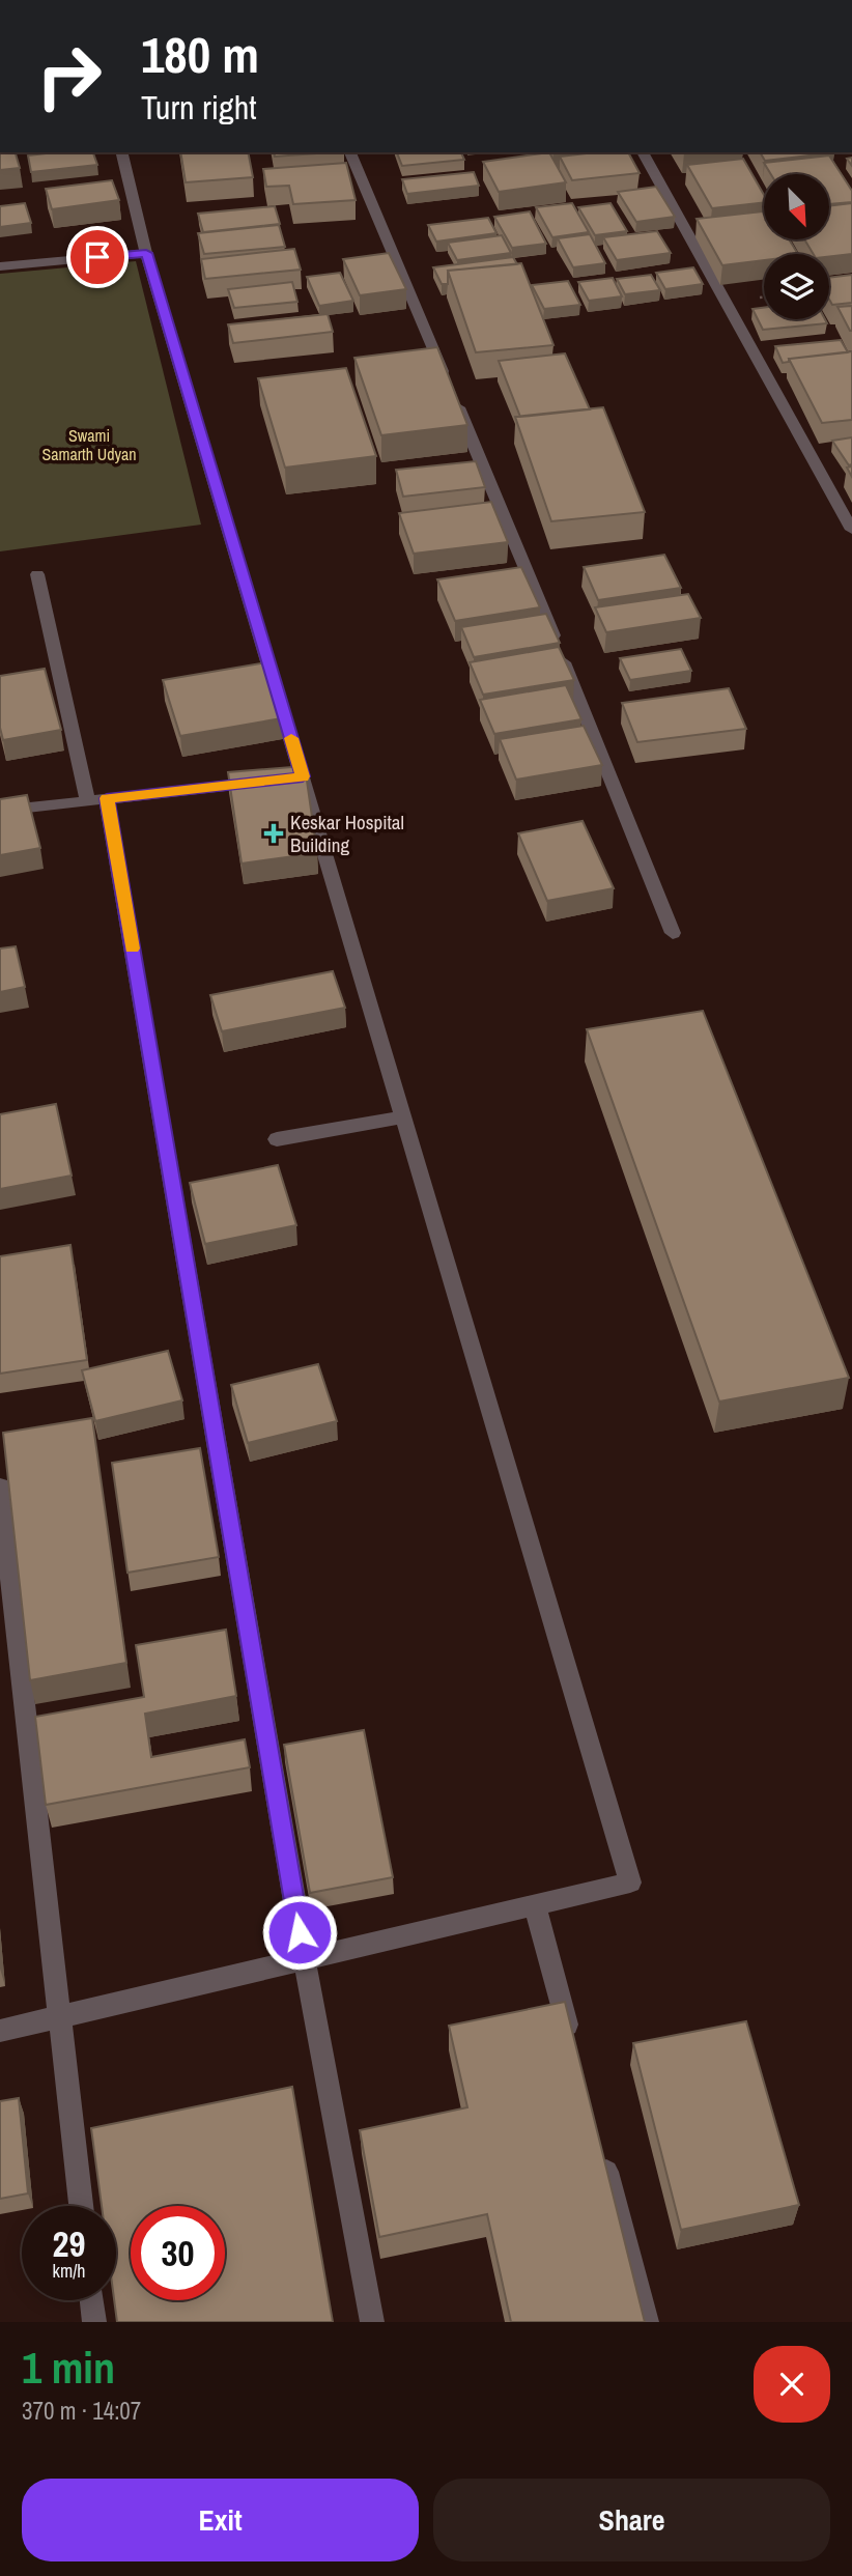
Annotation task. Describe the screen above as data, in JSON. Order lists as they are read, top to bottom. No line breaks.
{"parks":["Swami Samarth Udyan"],"places":{"health":["Keskar Hospital Building"]},"north":"bottom right","page":{"turn":["180 m","Turn right"],"speed":"29 km/h","limit":"30","heading":["1 min","370 m · 14:07"],"buttons":["Exit","Share"]}}
